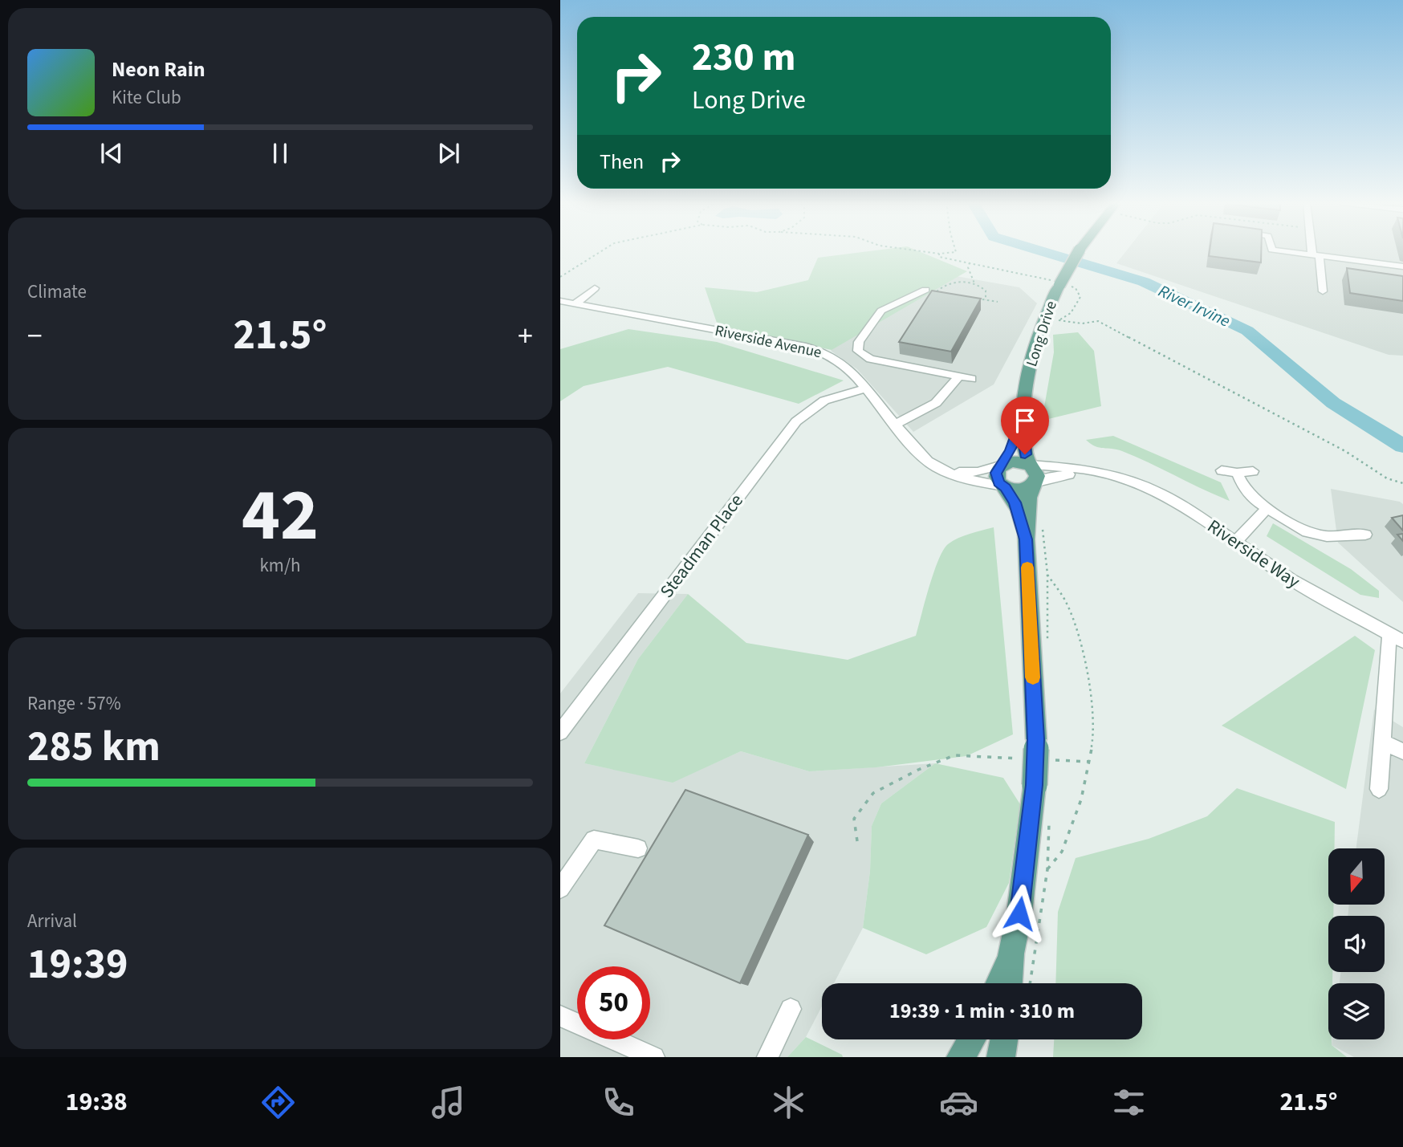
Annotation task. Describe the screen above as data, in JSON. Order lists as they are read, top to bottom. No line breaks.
{"streets":{"main road":["Long Drive"],"street":["Riverside Avenue","Steadman Place","Riverside Way"]},"crossings":[["Long Drive","Riverside Avenue"],["Long Drive","Riverside Way"],["Riverside Avenue","Steadman Place"],["Riverside Avenue","Riverside Way"]],"water":["River Irvine"],"north":"bottom","page":{"turn":["230 m","Long Drive"],"song":["Neon Rain","Kite Club"],"then":"Then","tile":["Climate",["42","km/h"],["Range · 57%","285 km"],["Arrival","19:39"]],"heat":["−","21.5°","+"],"limit":"50","trip":"19:39 · 1 min · 310 m","tabs":["19:38","21.5°"]}}
